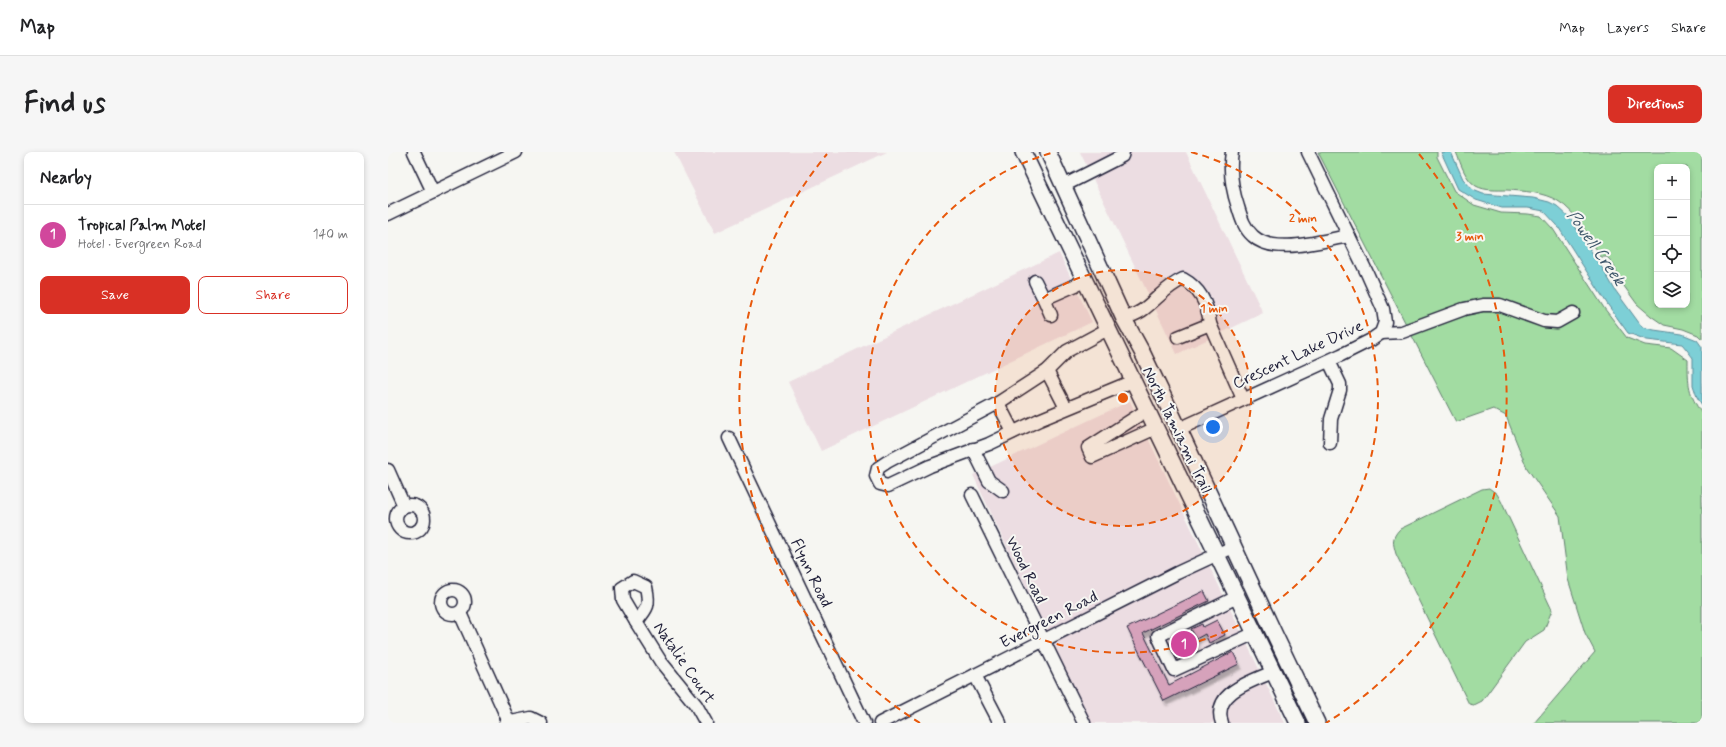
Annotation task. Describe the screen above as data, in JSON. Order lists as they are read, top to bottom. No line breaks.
{"streets":{"main road":["North Tamiami Trail"],"street":["Crescent Lake Drive","Wood Road","Flynn Road","Evergreen Road","Natalie Court"]},"crossings":[["Crescent Lake Drive","North Tamiami Trail"],["North Tamiami Trail","Evergreen Road"],["Wood Road","Evergreen Road"]],"water":["Powell Creek"],"page":{"header":"Map","nav":["Map","Layers","Share"],"buttons":["Directions",["Save","Share"]],"title":"Find us","heading":"Nearby","map_buttons":["+","−"],"list":[{"mark":"1","name":"Tropical Palm Motel","note":"Hotel · Evergreen Road","value":"140 m"}],"pins":"1"},"rings":["2 min","3 min","1 min"]}
